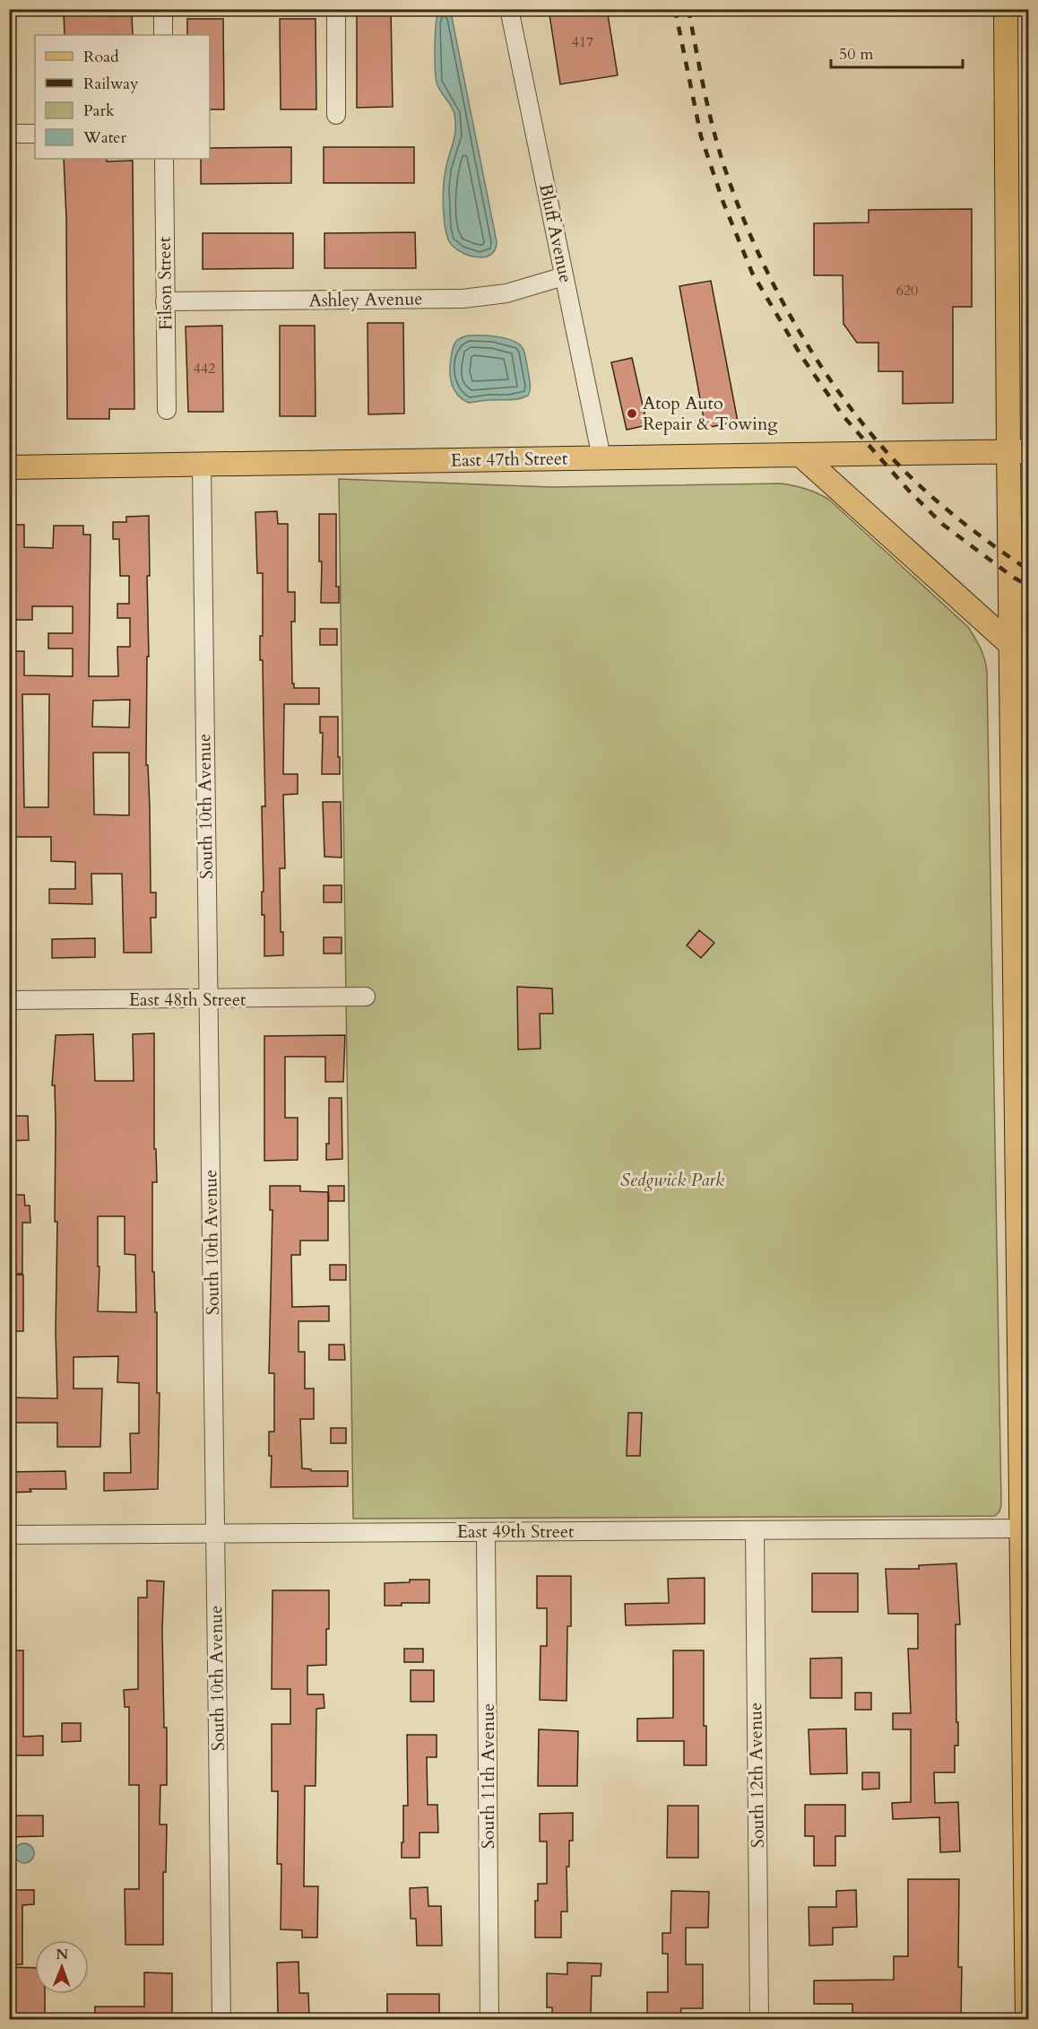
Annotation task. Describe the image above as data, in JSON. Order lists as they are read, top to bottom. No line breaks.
{"streets":{"main road":["East 47th Street"],"street":["Bluff Avenue","Filson Street","Ashley Avenue","South 10th Avenue","East 48th Street","East 49th Street","South 12th Avenue","South 11th Avenue"]},"crossings":[["Bluff Avenue","Ashley Avenue"],["Bluff Avenue","East 47th Street"],["Filson Street","Ashley Avenue"],["East 47th Street","South 10th Avenue"],["South 10th Avenue","East 48th Street"],["South 10th Avenue","East 49th Street"],["East 49th Street","South 12th Avenue"],["East 49th Street","South 11th Avenue"]],"parks":["Sedgwick Park"],"places":["Atop Auto Repair & Towing"],"house_numbers":["417","620","442"],"legend":["Road","Railway","Park","Water"],"scale_bar":"50 m","north":"top"}
